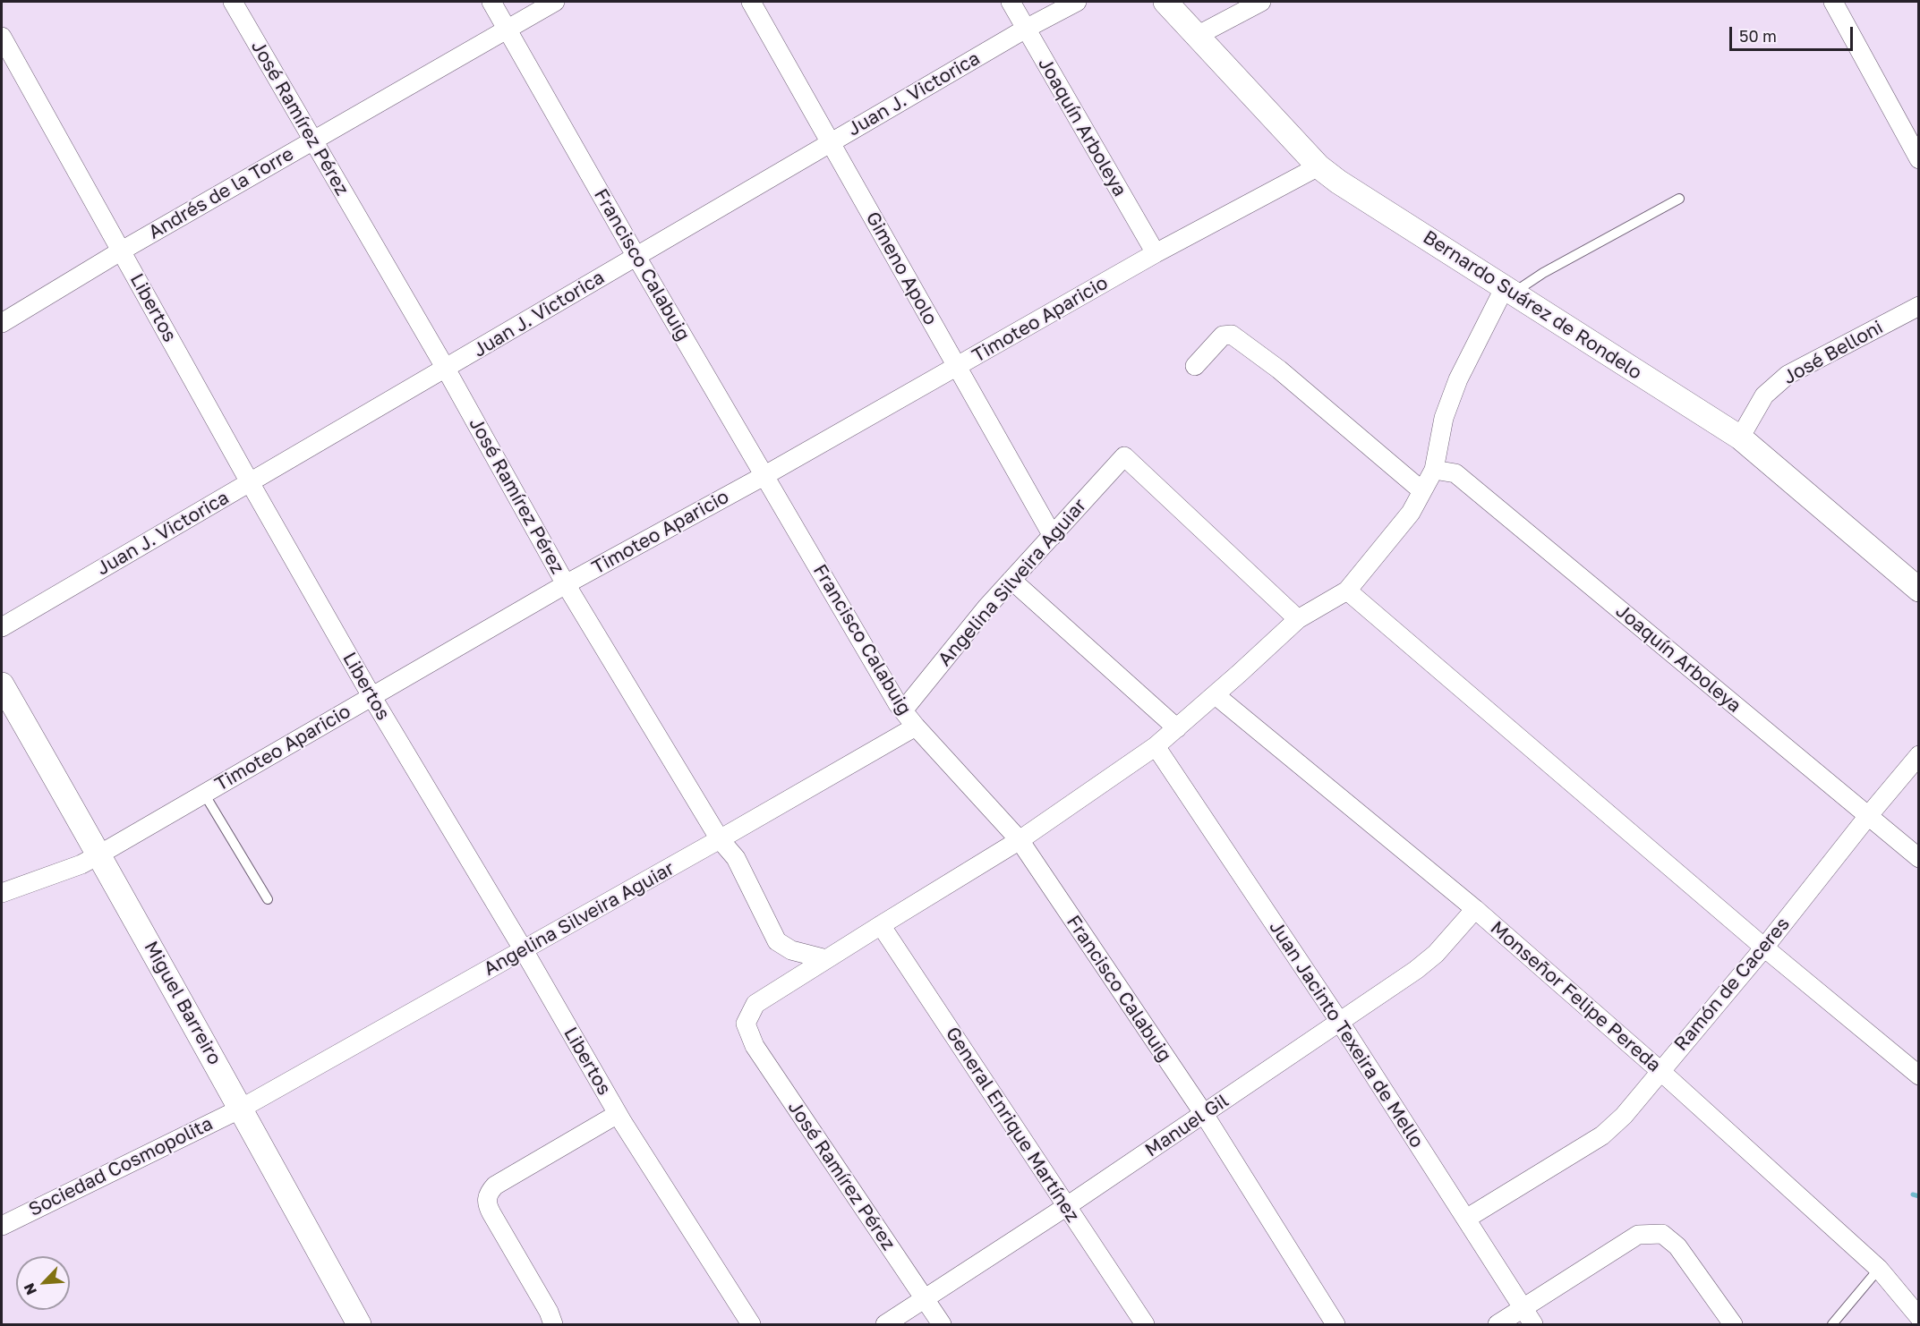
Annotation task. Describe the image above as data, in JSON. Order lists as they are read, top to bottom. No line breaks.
{"streets":{"street":["Juan J. Victorica","José Ramírez Pérez","Joaquín Arboleya","Andrés de la Torre","Francisco Calabuig","Gimeno Apolo","Bernardo Suárez de Rondelo","Libertos","Timoteo Aparicio","José Belloni","Angelina Silveira Aguiar","Ramón de Caceres","Monseñor Felipe Pereda","Miguel Barreiro","Juan Jacinto Texeira de Mello","General Enrique Martínez","Manuel Gil","Sociedad Cosmopolita"]},"crossings":[["Juan J. Victorica","José Ramírez Pérez"],["Juan J. Victorica","Joaquín Arboleya"],["Juan J. Victorica","Francisco Calabuig"],["Juan J. Victorica","Gimeno Apolo"],["Juan J. Victorica","Libertos"],["José Ramírez Pérez","Andrés de la Torre"],["José Ramírez Pérez","Timoteo Aparicio"],["José Ramírez Pérez","Angelina Silveira Aguiar"],["José Ramírez Pérez","Manuel Gil"],["Joaquín Arboleya","Timoteo Aparicio"],["Joaquín Arboleya","Ramón de Caceres"],["Andrés de la Torre","Francisco Calabuig"],["Andrés de la Torre","Libertos"],["Francisco Calabuig","Timoteo Aparicio"],["Francisco Calabuig","Angelina Silveira Aguiar"],["Francisco Calabuig","Manuel Gil"],["Gimeno Apolo","Timoteo Aparicio"],["Gimeno Apolo","Angelina Silveira Aguiar"],["Bernardo Suárez de Rondelo","Timoteo Aparicio"],["Bernardo Suárez de Rondelo","José Belloni"],["Libertos","Timoteo Aparicio"],["Libertos","Angelina Silveira Aguiar"],["Timoteo Aparicio","Miguel Barreiro"],["Angelina Silveira Aguiar","Miguel Barreiro"],["Angelina Silveira Aguiar","Sociedad Cosmopolita"],["Ramón de Caceres","Monseñor Felipe Pereda"],["Ramón de Caceres","Juan Jacinto Texeira de Mello"],["Monseñor Felipe Pereda","Manuel Gil"],["Miguel Barreiro","Sociedad Cosmopolita"],["Juan Jacinto Texeira de Mello","Manuel Gil"],["General Enrique Martínez","Manuel Gil"]],"scale_bar":"50 m","north":"bottom left"}
